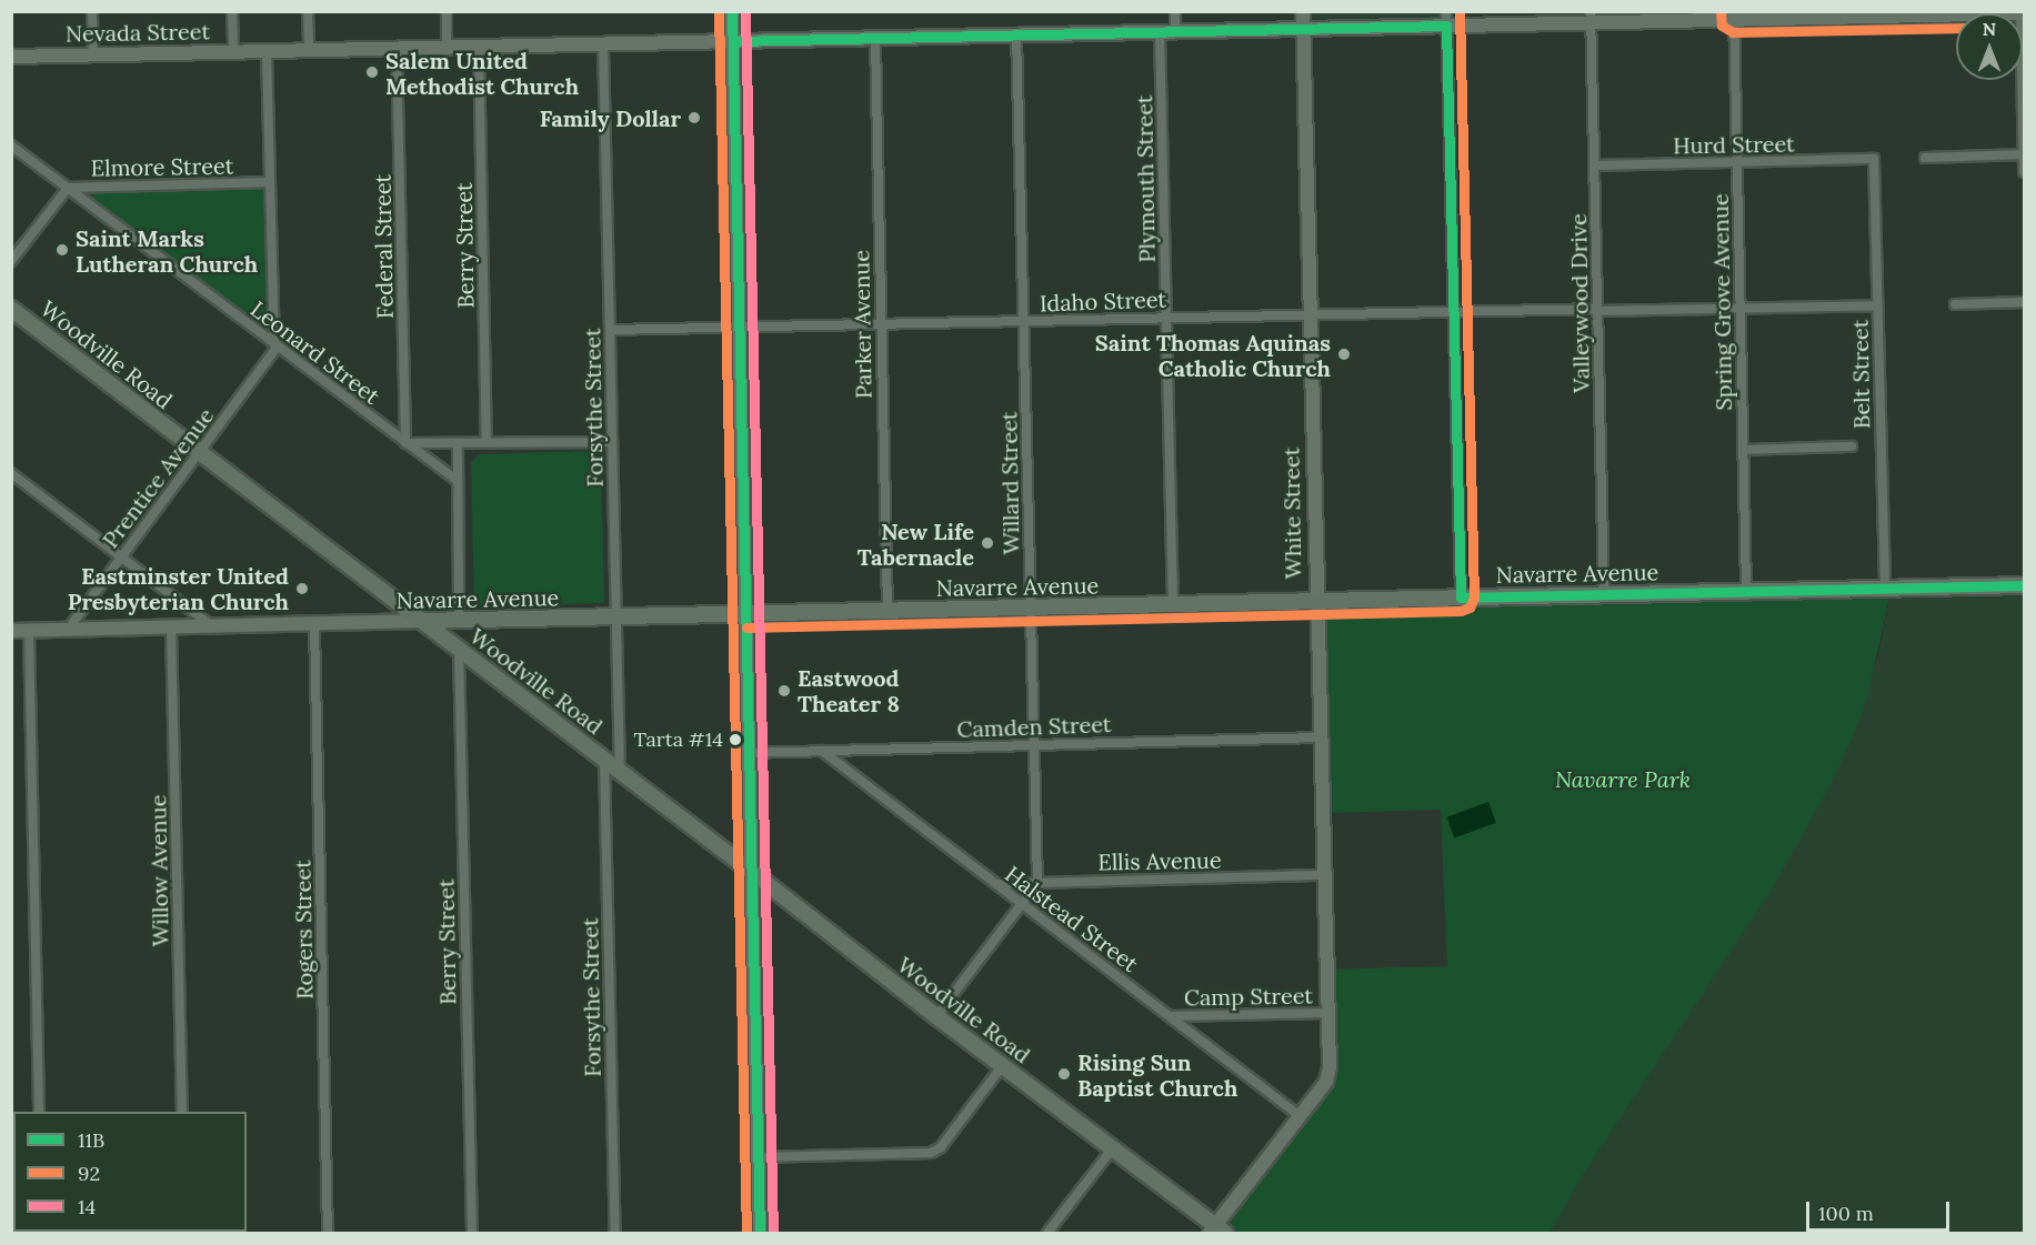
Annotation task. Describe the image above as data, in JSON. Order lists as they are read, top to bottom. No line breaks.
{"streets":{"main road":["Woodville Road","Navarre Avenue"],"street":["Nevada Street","Hurd Street","Elmore Street","Plymouth Street","Berry Street","Federal Street","Idaho Street","Spring Grove Avenue","Valleywood Drive","Parker Avenue","Leonard Street","Belt Street","Forsythe Street","Prentice Avenue","Willard Street","White Street","Camden Street","Ellis Avenue","Willow Avenue","Halstead Street","Rogers Street","Camp Street"]},"crossings":[["Nevada Street","Plymouth Street"],["Nevada Street","Berry Street"],["Nevada Street","Federal Street"],["Nevada Street","Spring Grove Avenue"],["Nevada Street","Valleywood Drive"],["Nevada Street","Parker Avenue"],["Nevada Street","Forsythe Street"],["Nevada Street","Willard Street"],["Nevada Street","White Street"],["Hurd Street","Spring Grove Avenue"],["Hurd Street","Valleywood Drive"],["Hurd Street","Belt Street"],["Elmore Street","Leonard Street"],["Plymouth Street","Idaho Street"],["Plymouth Street","Navarre Avenue"],["Berry Street","Woodville Road"],["Federal Street","Leonard Street"],["Idaho Street","Spring Grove Avenue"],["Idaho Street","Valleywood Drive"],["Idaho Street","Parker Avenue"],["Idaho Street","Belt Street"],["Idaho Street","Forsythe Street"],["Idaho Street","Willard Street"],["Idaho Street","White Street"],["Spring Grove Avenue","Navarre Avenue"],["Valleywood Drive","Navarre Avenue"],["Parker Avenue","Navarre Avenue"],["Leonard Street","Prentice Avenue"],["Woodville Road","Forsythe Street"],["Woodville Road","Prentice Avenue"],["Woodville Road","White Street"],["Woodville Road","Navarre Avenue"],["Belt Street","Navarre Avenue"],["Forsythe Street","Navarre Avenue"],["Prentice Avenue","Navarre Avenue"],["Willard Street","Navarre Avenue"],["Willard Street","Camden Street"],["Willard Street","Ellis Avenue"],["White Street","Navarre Avenue"],["White Street","Camden Street"],["White Street","Ellis Avenue"],["White Street","Halstead Street"],["White Street","Camp Street"],["Navarre Avenue","Willow Avenue"],["Navarre Avenue","Rogers Street"],["Camden Street","Halstead Street"],["Ellis Avenue","Halstead Street"],["Halstead Street","Camp Street"]],"parks":["Navarre Park"],"places":["Salem United Methodist Church","Family Dollar","Saint Marks Lutheran Church","Saint Thomas Aquinas Catholic Church","New Life Tabernacle","Eastminster United Presbyterian Church","Eastwood Theater 8","Tarta #14","Rising Sun Baptist Church"],"lines":["transit line 11B","transit line 92","transit line 14"],"legend":["11B","92","14"],"scale_bar":"100 m","north":"top"}
